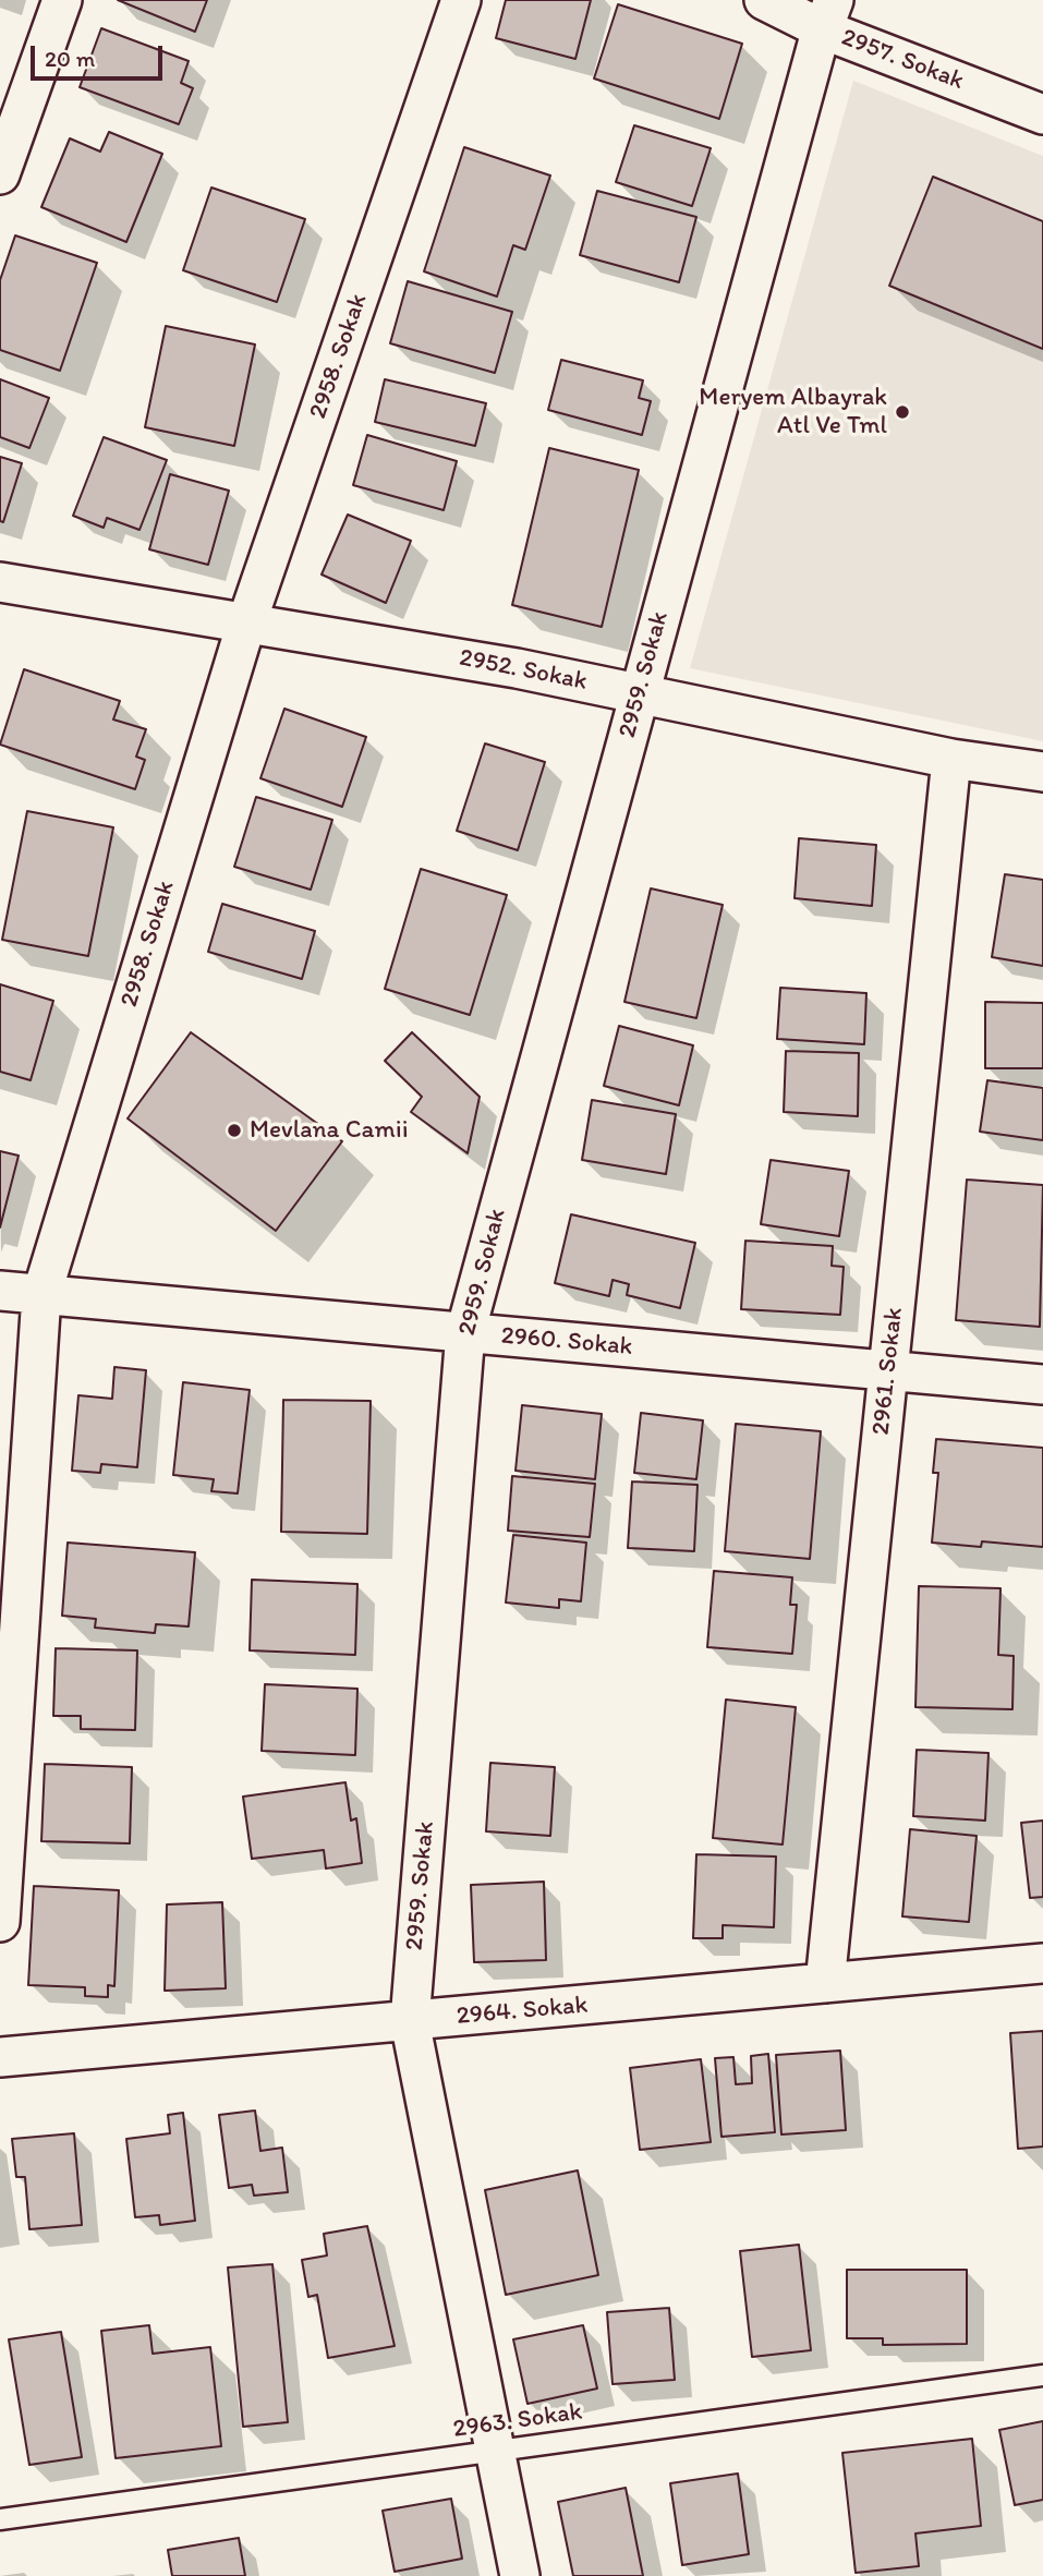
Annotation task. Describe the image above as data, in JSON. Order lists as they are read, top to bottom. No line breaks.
{"streets":{"street":["2957. Sokak","2958. Sokak","2952. Sokak","2959. Sokak","2960. Sokak","2961. Sokak","2964. Sokak"],"lane":["2963. Sokak"]},"crossings":[["2957. Sokak","2959. Sokak"],["2958. Sokak","2952. Sokak"],["2958. Sokak","2960. Sokak"],["2952. Sokak","2959. Sokak"],["2952. Sokak","2961. Sokak"],["2959. Sokak","2960. Sokak"],["2959. Sokak","2964. Sokak"],["2959. Sokak","2963. Sokak"],["2960. Sokak","2961. Sokak"],["2961. Sokak","2964. Sokak"]],"places":["Meryem Albayrak Atl Ve Tml","Mevlana Camii"],"scale_bar":"20 m"}
